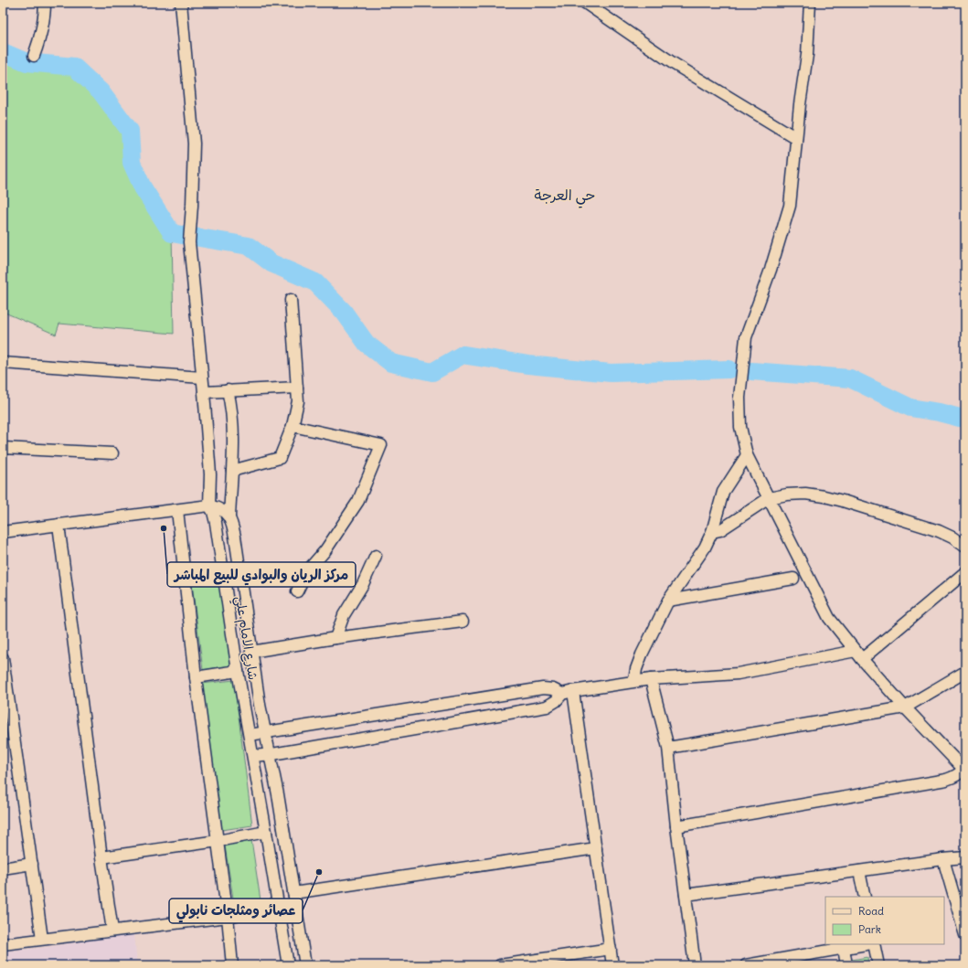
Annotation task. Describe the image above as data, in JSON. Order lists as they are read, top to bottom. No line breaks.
{"streets":{"street":["شارع الامام علي"]},"districts":["حي العرجة"],"places":["مركز الريان والبوادي للبيع المباشر","عصائر ومثلجات نابولي"],"legend":["Road","Park"]}
